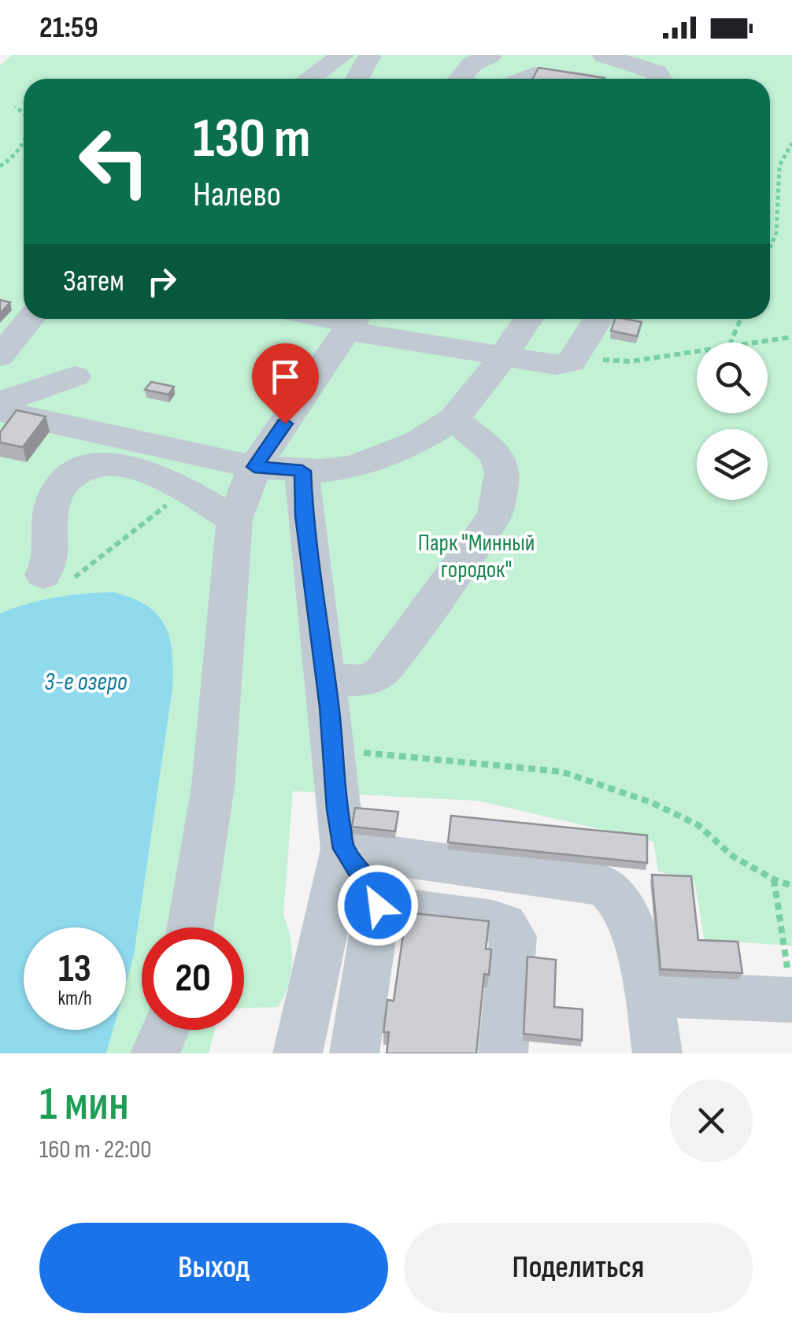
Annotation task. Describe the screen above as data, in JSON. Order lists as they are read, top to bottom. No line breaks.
{"water":["3-е озеро"],"parks":["Парк \"Минный городок\""],"page":{"status":"21:59","turn":["130 m","Налево"],"then":"Затем","speed":"13 km/h","limit":"20","heading":["1 мин","160 m · 22:00"],"buttons":["Выход","Поделиться"]}}
